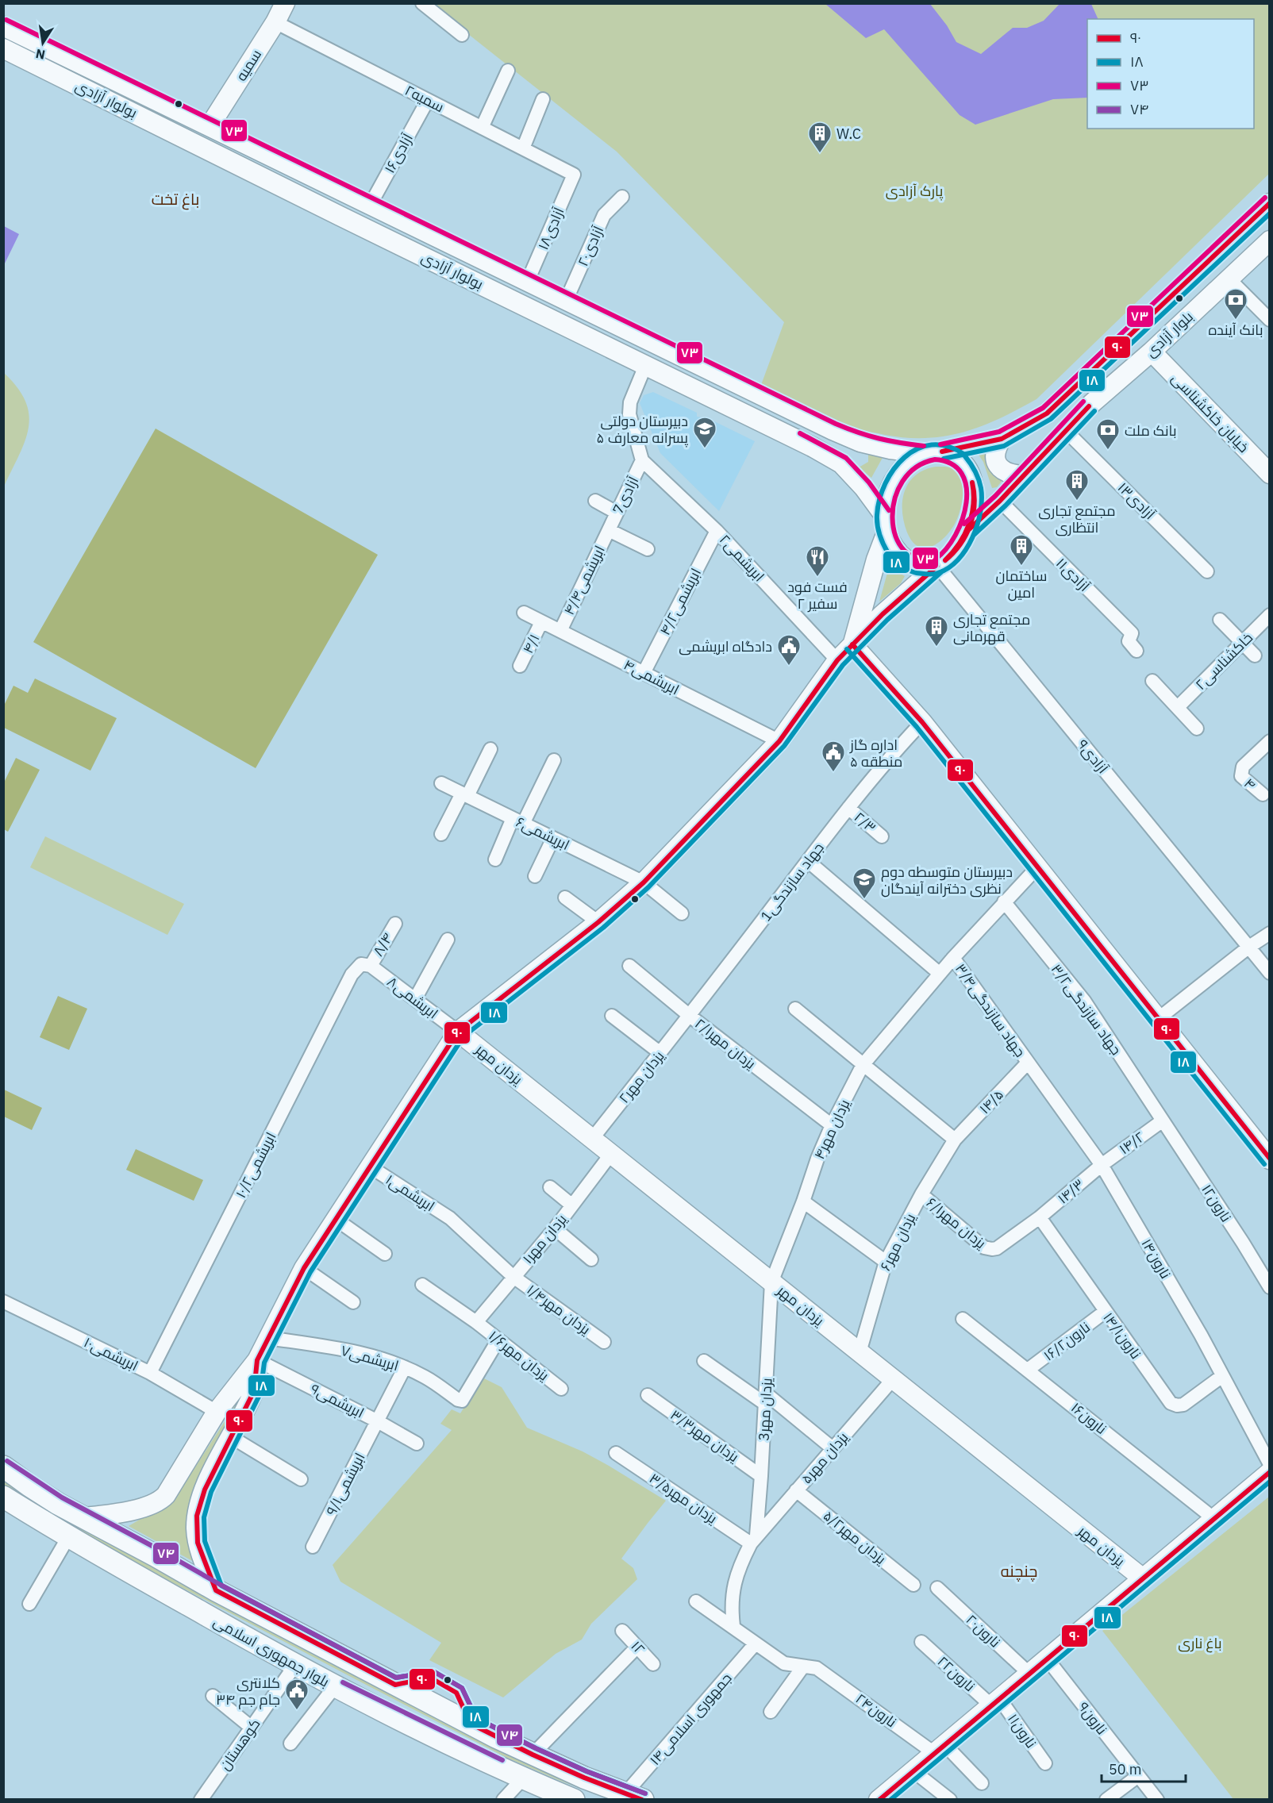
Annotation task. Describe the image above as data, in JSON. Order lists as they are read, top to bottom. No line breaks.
{"streets":{"main road":["سمیه","بولوار آزادی","بلوار آزادی","خیابان خاکشناسی","یزدان مهر","بلوار جمهوری اسلامی"],"street":["۲سمیه","آزادی۱۶","آزادی۱۸","آزادی۲۰","7آزادی","آزادی۱۳","ابریشمی۲","آزادی۱۱","ابریشمی۴/۴","ابریشمی۴/۲","۴/۱","خاکشناسی۲","ابریشمی۴","آزادی۹","۴","۲/۳","ابریشمی۶","1جهاد سازندگی","۸/۴","ابریشمی۸","۳/۲جهاد سازندگی","۳/۴جهاد سازندگی","۲/۱یزدان مهر","یزدان مهر۲","۱۴/۵","یزدان مهر۴","۱۴/۲","۱۰/۲ابریشمی","۱۴/۳","ابریشمی۱","نارون۱۲","۶/۱یزدان مهر","یزدان مهر۱","یزدان مهر۶","نارون۱۴","۱/۴یزدان مهر","۱۴/۱نارون","۱۶/۲نارون","ابریشمی۱۰","۱/۶یزدان مهر","ابریشمی۷","ابریشمی۹","3یزدان مهر","نارون۱۶","۳/۳یزدان مهر","یزدان مهر۵","۹/۱ابریشمی","۳/۵یزدان مهر","۵/۲یزدان مهر","نارون۲۰","۱۲","نارون۲۲","نارون۲۴","نارون۹","جمهوری اسلامی۱۴","نارون۱۱","کوهستان"]},"crossings":[["سمیه","۲سمیه"],["سمیه","بولوار آزادی"],["۲سمیه","آزادی۱۶"],["۲سمیه","آزادی۱۸"],["بولوار آزادی","آزادی۱۶"],["بولوار آزادی","آزادی۱۸"],["بولوار آزادی","آزادی۲۰"],["بولوار آزادی","بلوار آزادی"],["بولوار آزادی","آزادی۹"],["بلوار آزادی","خیابان خاکشناسی"],["بلوار آزادی","آزادی۱۳"],["بلوار آزادی","آزادی۱۱"],["بلوار آزادی","آزادی۹"],["7آزادی","ابریشمی۲"],["7آزادی","ابریشمی۴/۴"],["ابریشمی۲","ابریشمی۴/۲"],["ابریشمی۴/۴","ابریشمی۴"],["ابریشمی۴/۲","ابریشمی۴"],["۴/۱","ابریشمی۴"],["۲/۳","1جهاد سازندگی"],["1جهاد سازندگی","۲/۱یزدان مهر"],["1جهاد سازندگی","یزدان مهر۲"],["۸/۴","ابریشمی۸"],["۸/۴","۱۰/۲ابریشمی"],["ابریشمی۸","یزدان مهر"],["ابریشمی۸","۱۰/۲ابریشمی"],["۳/۲جهاد سازندگی","یزدان مهر۴"],["۳/۲جهاد سازندگی","۱۴/۲"],["۳/۲جهاد سازندگی","نارون۱۲"],["۳/۴جهاد سازندگی","۱۴/۵"],["۳/۴جهاد سازندگی","یزدان مهر۴"],["۳/۴جهاد سازندگی","نارون۱۴"],["۲/۱یزدان مهر","یزدان مهر۲"],["۲/۱یزدان مهر","یزدان مهر۴"],["یزدان مهر","یزدان مهر۲"],["یزدان مهر","یزدان مهر۴"],["یزدان مهر","یزدان مهر۱"],["یزدان مهر","یزدان مهر۶"],["یزدان مهر","3یزدان مهر"],["یزدان مهر","یزدان مهر۵"],["۱۴/۵","یزدان مهر۶"],["۱۴/۵","نارون۱۴"],["یزدان مهر۴","3یزدان مهر"],["۱۴/۲","۱۴/۳"],["۱۴/۲","نارون۱۲"],["۱۴/۲","نارون۱۴"],["۱۰/۲ابریشمی","ابریشمی۱۰"],["۱۴/۳","۶/۱یزدان مهر"],["۱۴/۳","نارون۱۴"],["۱۴/۳","۱۴/۱نارون"],["ابریشمی۱","یزدان مهر۱"],["ابریشمی۱","۱/۴یزدان مهر"],["۶/۱یزدان مهر","یزدان مهر۶"],["۶/۱یزدان مهر","۱۴/۱نارون"],["یزدان مهر۱","۱/۴یزدان مهر"],["یزدان مهر۱","۱/۶یزدان مهر"],["نارون۱۴","۱۴/۱نارون"],["۱۴/۱نارون","۱۶/۲نارون"],["۱۶/۲نارون","نارون۱۶"],["۱/۶یزدان مهر","ابریشمی۷"],["ابریشمی۷","۹/۱ابریشمی"],["ابریشمی۹","۹/۱ابریشمی"],["3یزدان مهر","۳/۳یزدان مهر"],["3یزدان مهر","یزدان مهر۵"],["3یزدان مهر","۳/۵یزدان مهر"],["یزدان مهر۵","۳/۵یزدان مهر"],["یزدان مهر۵","۵/۲یزدان مهر"],["بلوار جمهوری اسلامی","جمهوری اسلامی۱۴"],["بلوار جمهوری اسلامی","کوهستان"],["نارون۲۲","نارون۱۱"]],"districts":["باغ تخت","چنچنه"],"parks":["پارک آزادی","باغ ناری"],"places":{"building":["W.C","مجتمع تجاری انتظاری","ساختمان امین","مجتمع تجاری قهرمانی"],"bank":["بانک آینده","بانک ملت"],"school or university":["دبیرستان دولتی پسرانه معارف ۵","دبیرستان متوسطه دوم نظری دخترانه آیندگان"],"restaurant":["فست فود سفیر ۲"],"public building":["دادگاه ابریشمی","اداره گاز منطقه ۵","کلانتری ۳۴ جام جم"]},"lines":["transit line ۷۳","transit line ۹۰","transit line ۱۸","transit line ۷۴"],"legend":["۹۰","۱۸","۷۳","۷۴"],"scale_bar":"50 m","north":"bottom"}
